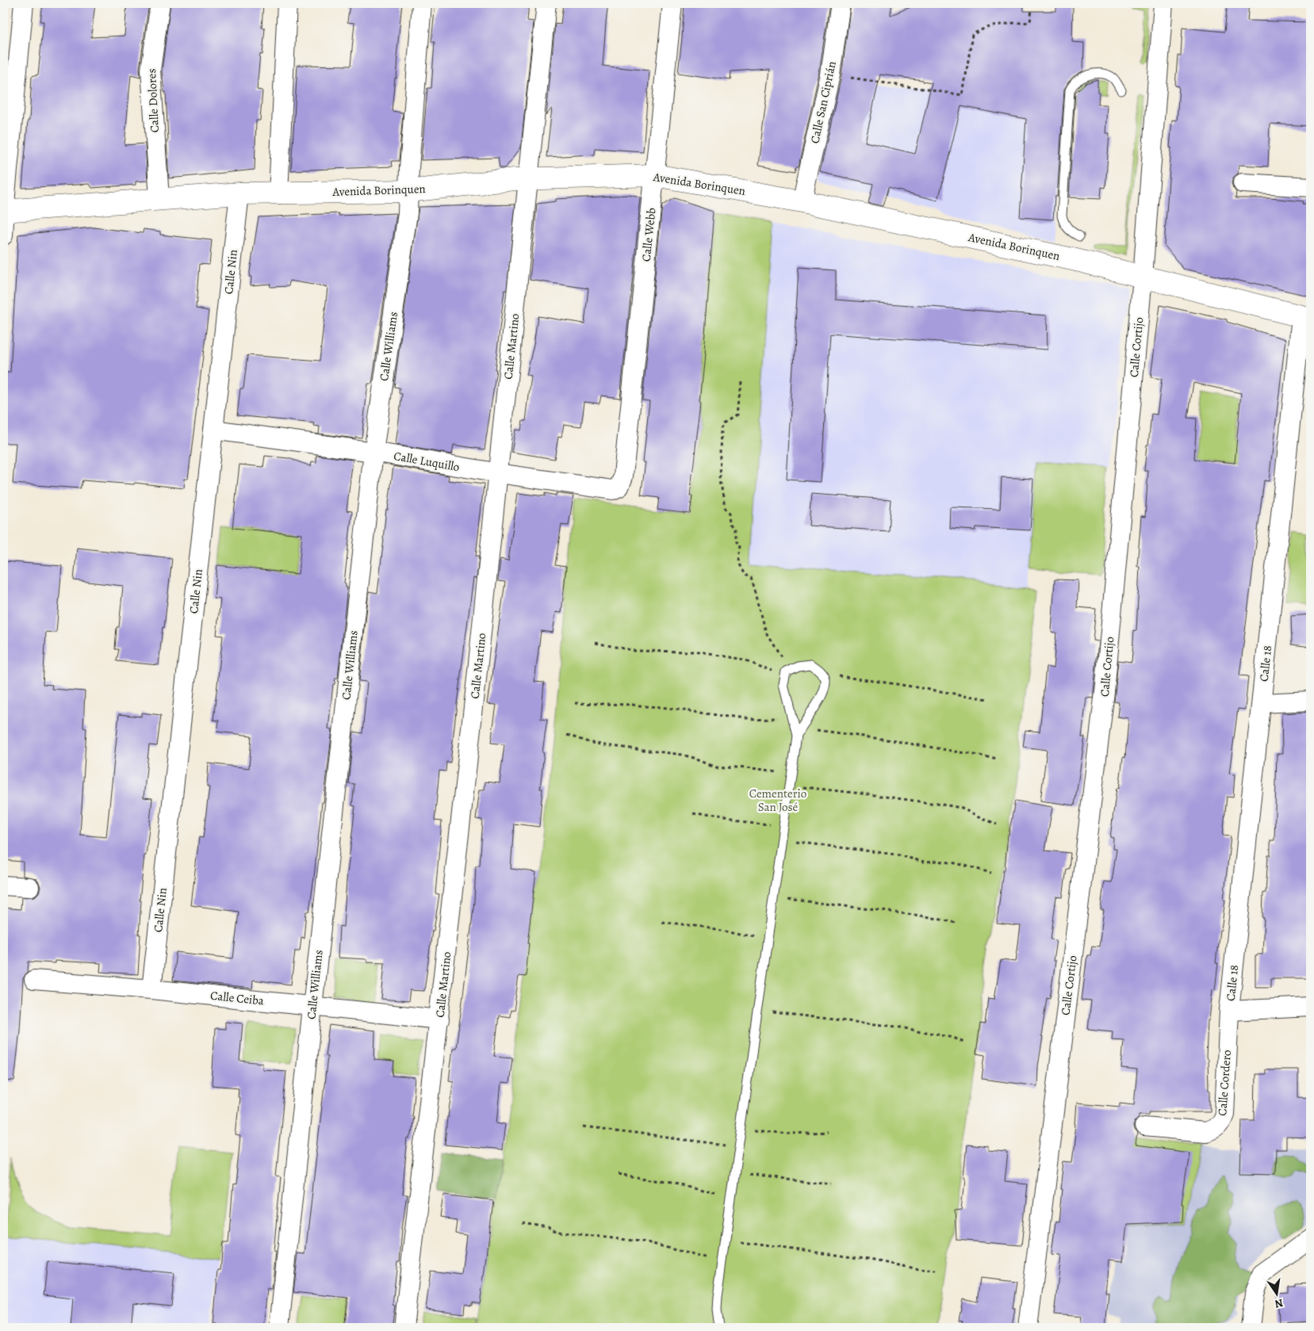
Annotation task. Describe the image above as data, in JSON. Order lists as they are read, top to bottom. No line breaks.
{"streets":{"street":["Calle Dolores","Calle San Ciprián","Avenida Borinquen","Calle Webb","Calle Nin","Calle Williams","Calle Martino","Calle Cortijo","Calle Luquillo","Calle 18","Calle Ceiba","Calle Cordero"]},"crossings":[["Calle Dolores","Avenida Borinquen"],["Calle San Ciprián","Avenida Borinquen"],["Avenida Borinquen","Calle Webb"],["Avenida Borinquen","Calle Nin"],["Avenida Borinquen","Calle Williams"],["Avenida Borinquen","Calle Martino"],["Avenida Borinquen","Calle Cortijo"],["Avenida Borinquen","Calle 18"],["Calle Webb","Calle Luquillo"],["Calle Nin","Calle Luquillo"],["Calle Nin","Calle Ceiba"],["Calle Williams","Calle Luquillo"],["Calle Williams","Calle Ceiba"],["Calle Martino","Calle Luquillo"],["Calle Martino","Calle Ceiba"],["Calle 18","Calle Cordero"]],"parks":["Cementerio San José"],"north":"bottom"}
